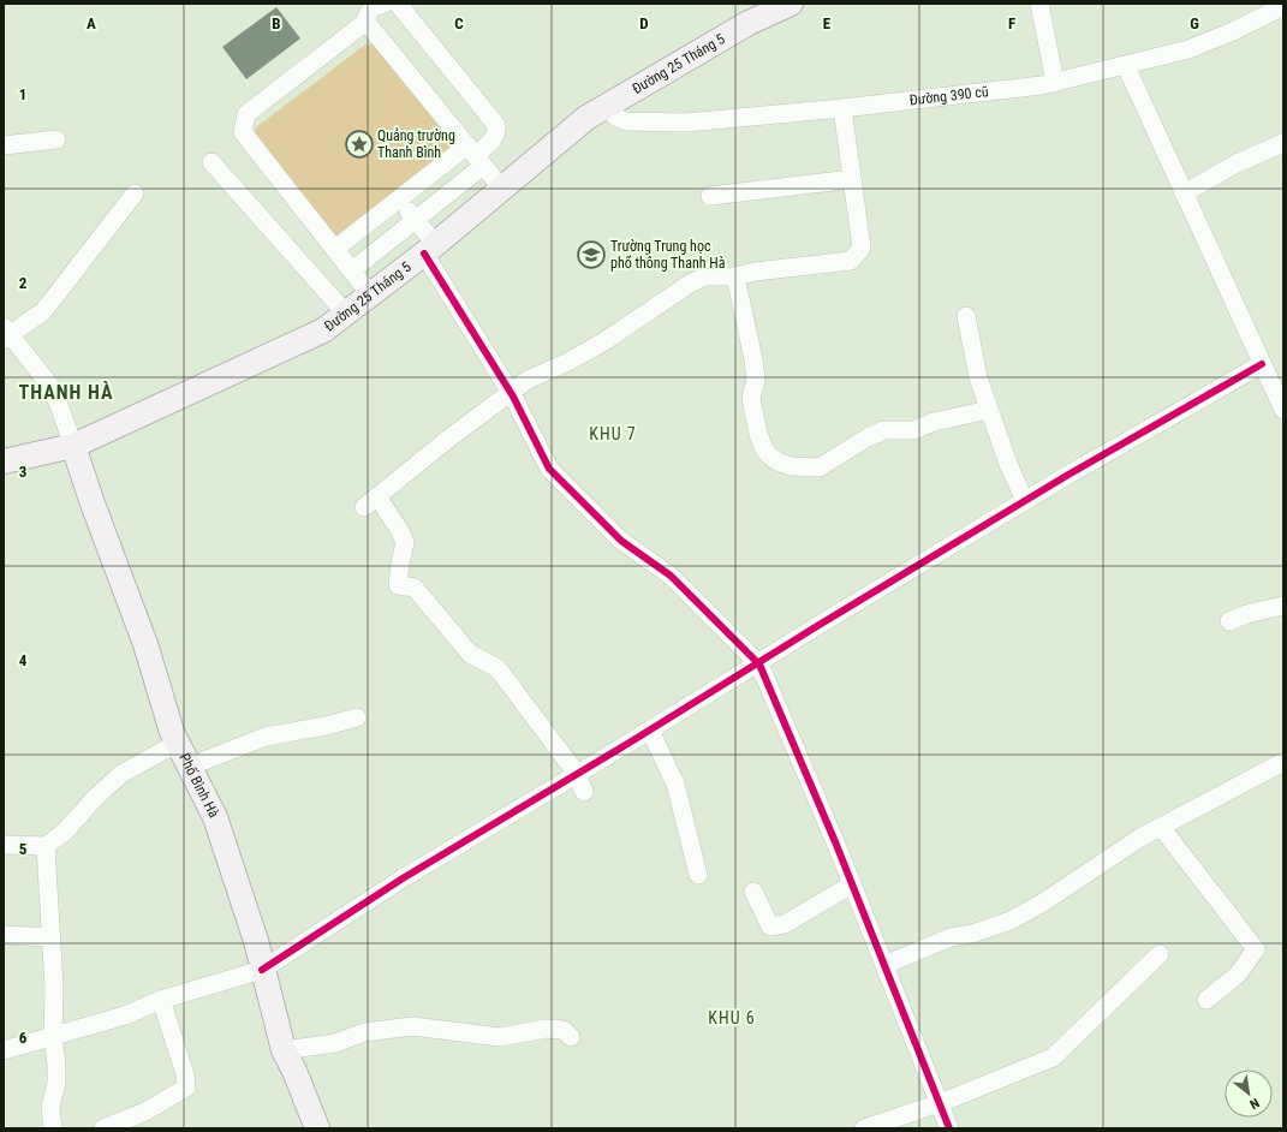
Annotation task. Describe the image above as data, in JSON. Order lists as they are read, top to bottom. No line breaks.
{"streets":{"main road":["Đường 25 Tháng 5","Phố Bình Hà"],"street":["Đường 390 cũ"]},"crossings":[["Đường 25 Tháng 5","Đường 390 cũ"],["Đường 25 Tháng 5","Phố Bình Hà"]],"districts":["THANH HÀ","KHU 7","KHU 6"],"places":{"place":["Quảng trường Thanh Bình"],"school or university":["Trường Trung học phổ thông Thanh Hà"]},"north":"bottom right","grid":{"columns":["A","B","C","D","E","F","G"],"rows":["1","2","3","4","5","6"]}}
